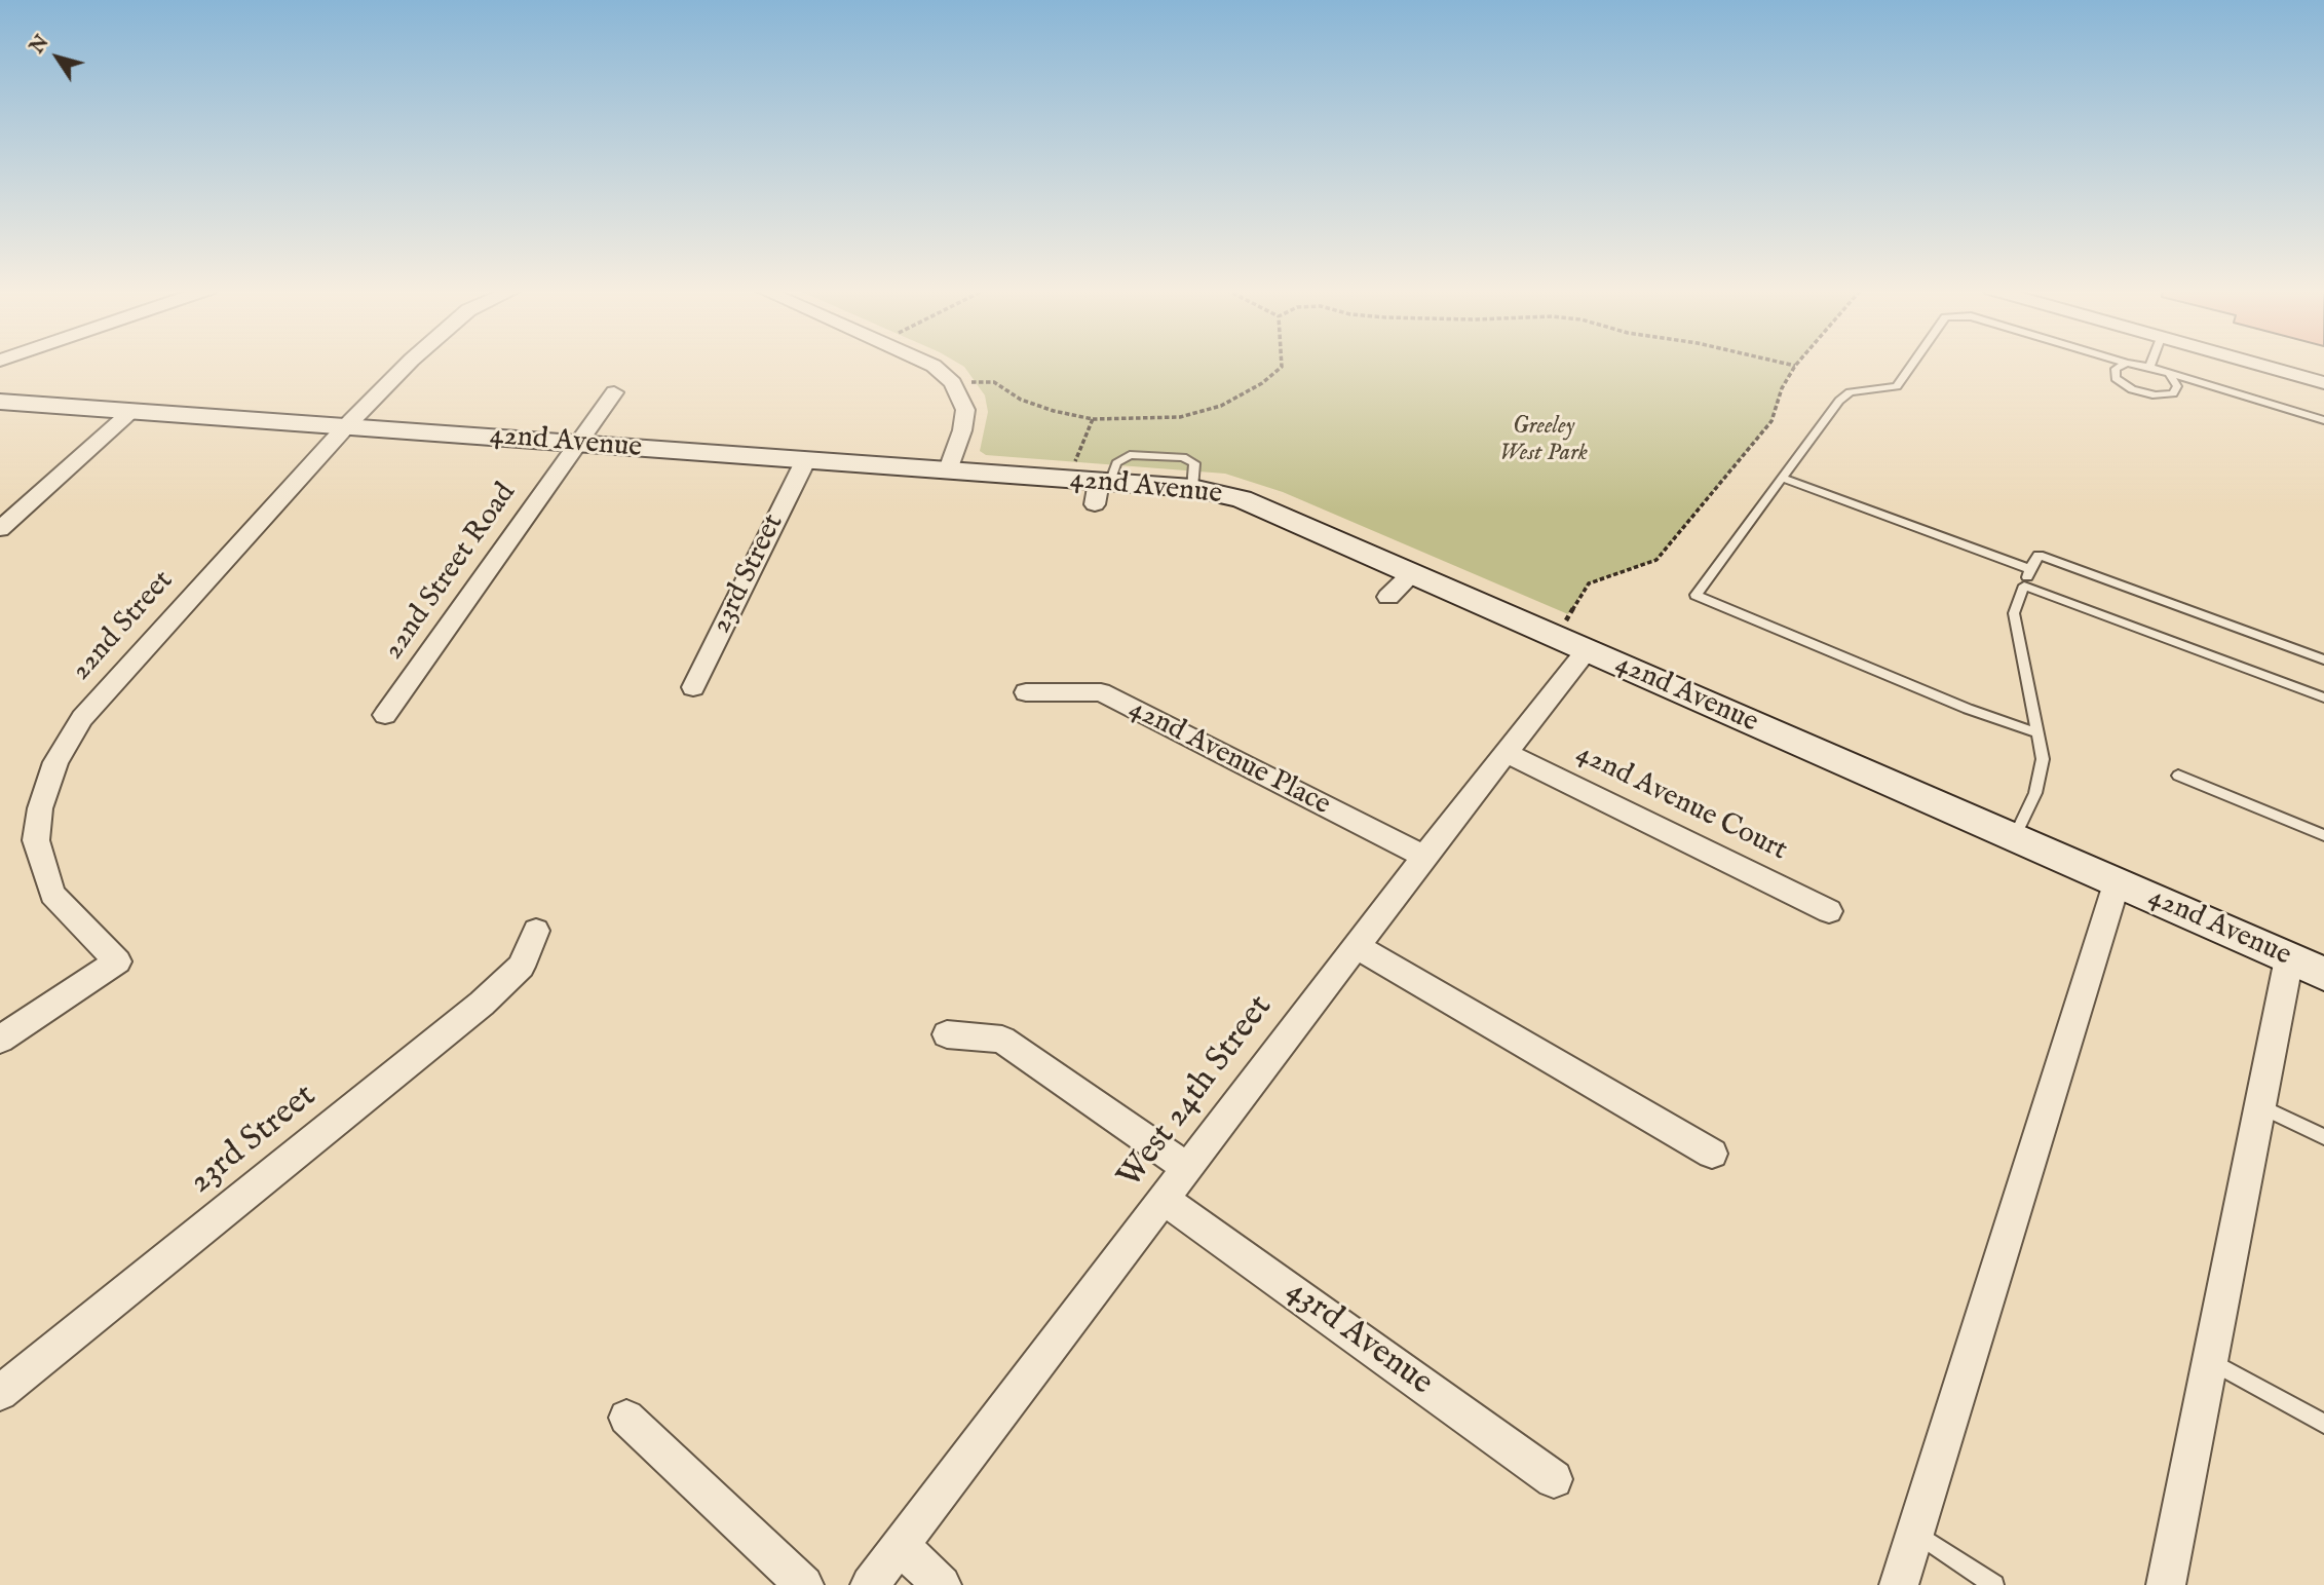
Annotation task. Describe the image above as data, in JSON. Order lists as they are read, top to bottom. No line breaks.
{"streets":{"street":["42nd Avenue","22nd Street Road","23rd Street","22nd Street","42nd Avenue Place","42nd Avenue Court","West 24th Street","43rd Avenue"]},"crossings":[["42nd Avenue","22nd Street Road"],["42nd Avenue","23rd Street"],["42nd Avenue","22nd Street"],["42nd Avenue","West 24th Street"],["42nd Avenue Place","West 24th Street"],["42nd Avenue Court","West 24th Street"],["West 24th Street","43rd Avenue"]],"parks":["Greeley West Park"],"north":"top left"}
